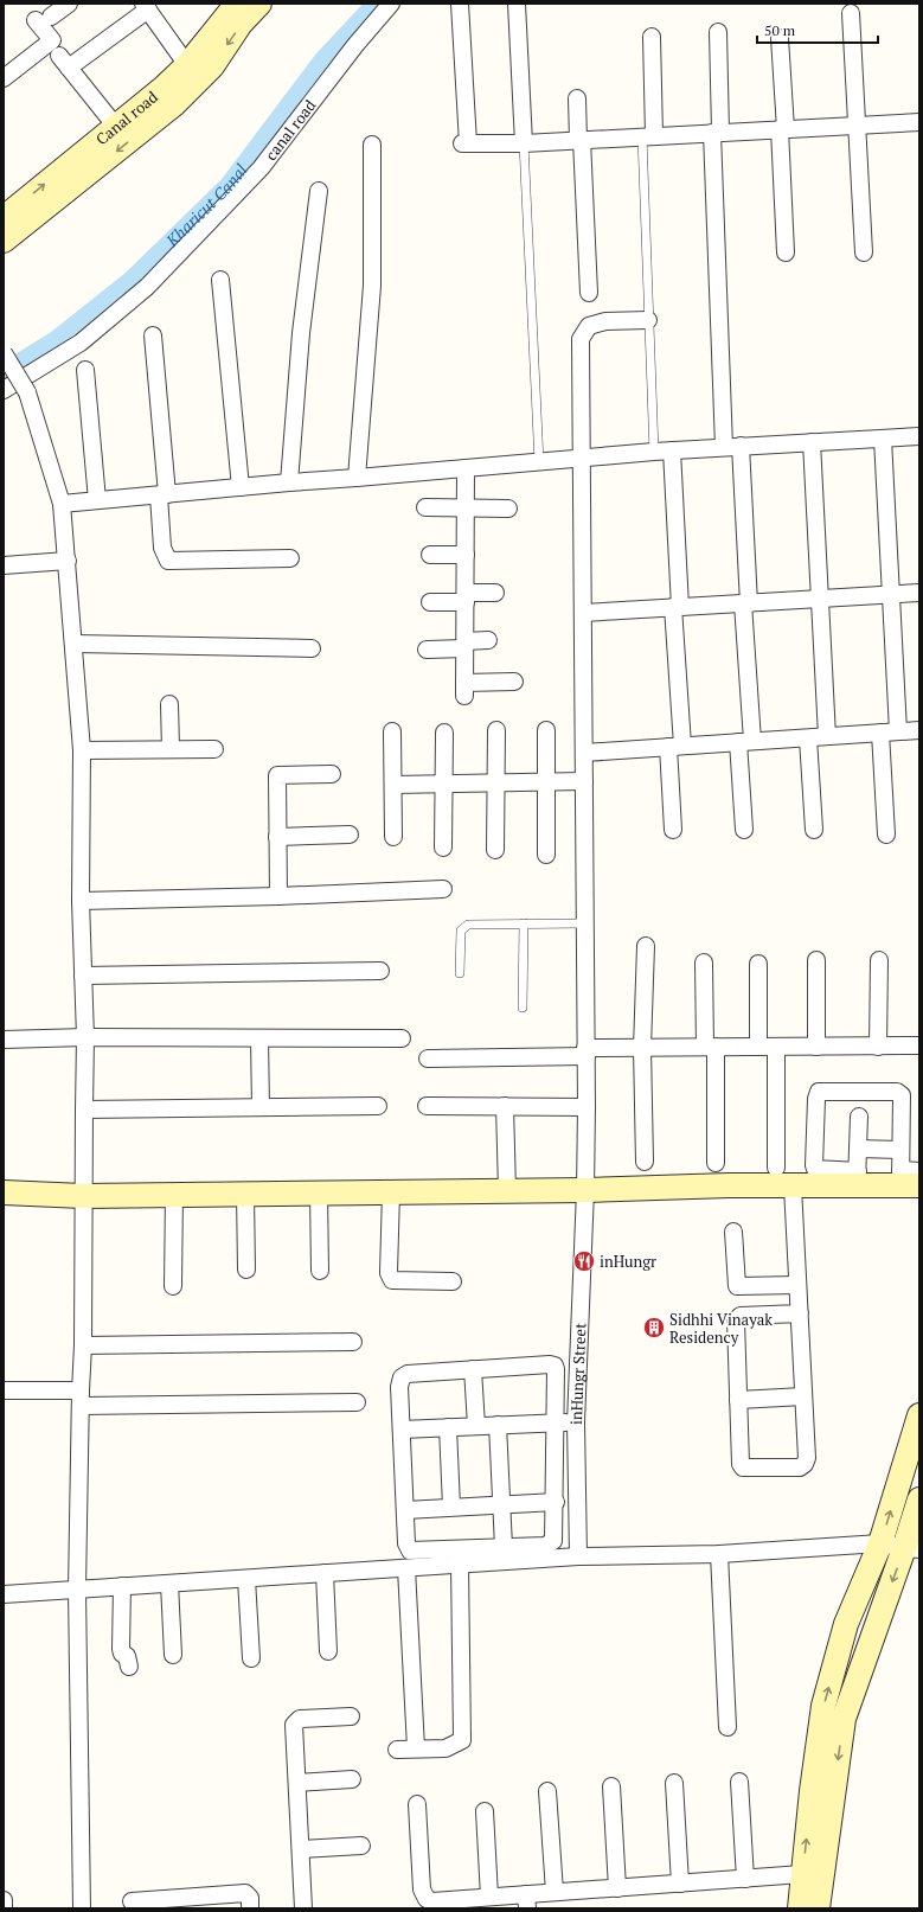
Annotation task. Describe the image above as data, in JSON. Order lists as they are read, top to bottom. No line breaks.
{"streets":{"street":["Canal road","canal road","inHungr Street"]},"water":["Kharicut Canal"],"places":{"restaurant":["inHungr"],"building":["Sidhhi Vinayak Residency"]},"scale_bar":"50 m"}
